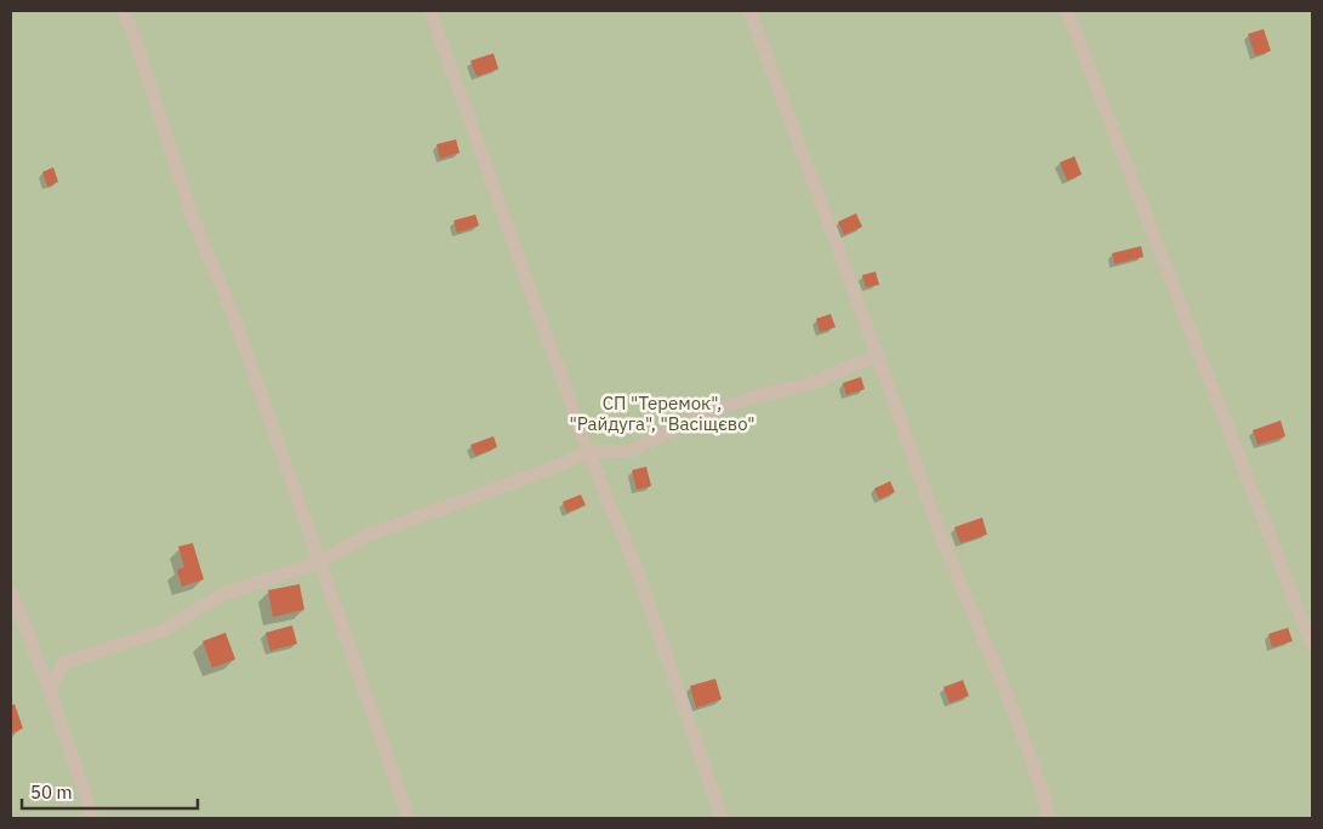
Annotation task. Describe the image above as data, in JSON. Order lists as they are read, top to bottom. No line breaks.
{"parks":["СП \"Теремок\", \"Райдуга\", \"Васіщєво\""],"scale_bar":"50 m"}
